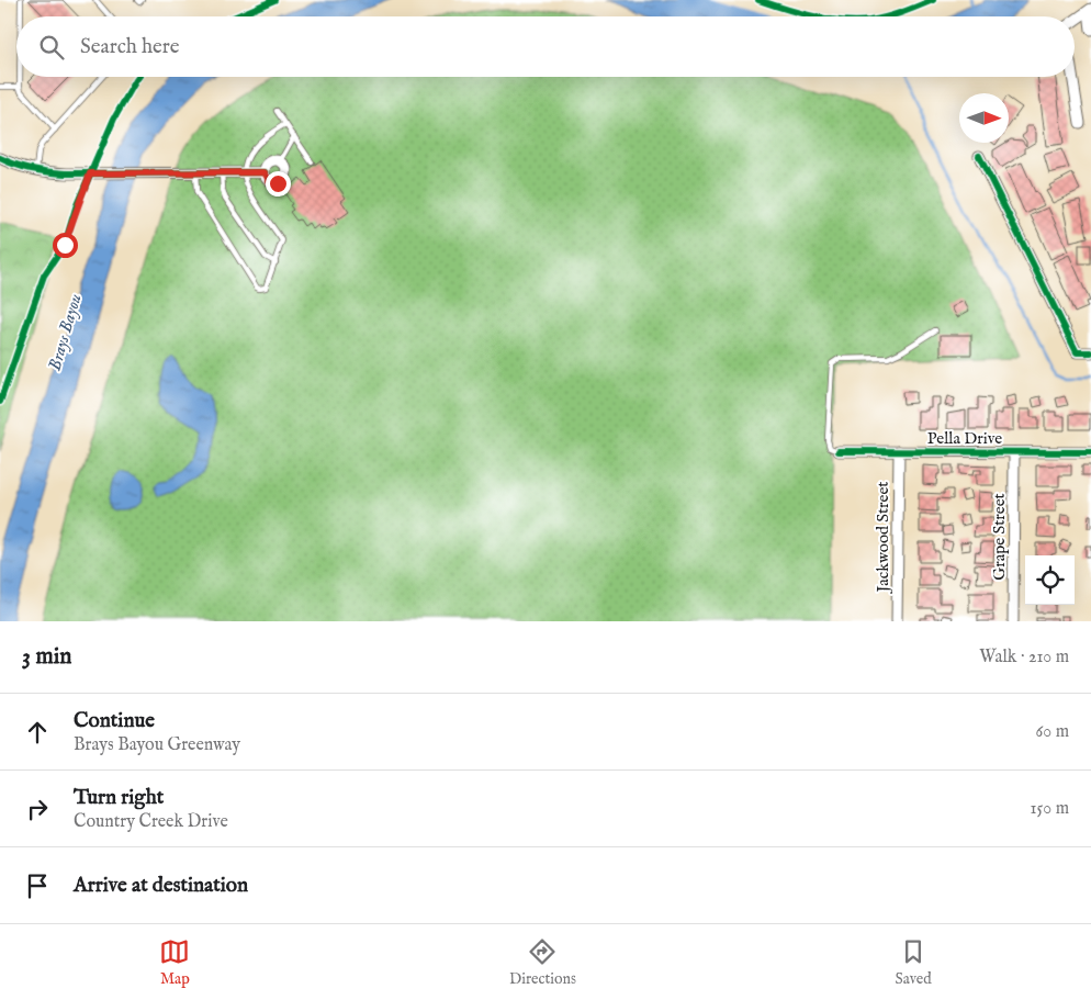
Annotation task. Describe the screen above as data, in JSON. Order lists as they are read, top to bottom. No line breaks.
{"streets":{"street":["Pella Drive","Jackwood Street","Grape Street"]},"crossings":[["Pella Drive","Jackwood Street"],["Pella Drive","Grape Street"]],"water":["Brays Bayou"],"north":"right","page":{"search":"Search here","heading":["3 min","Walk · 210 m"],"list":[["Continue","Brays Bayou Greenway","60 m"],["Turn right","Country Creek Drive","150 m"],"Arrive at destination"],"nav":["Map","Directions","Saved"]}}
